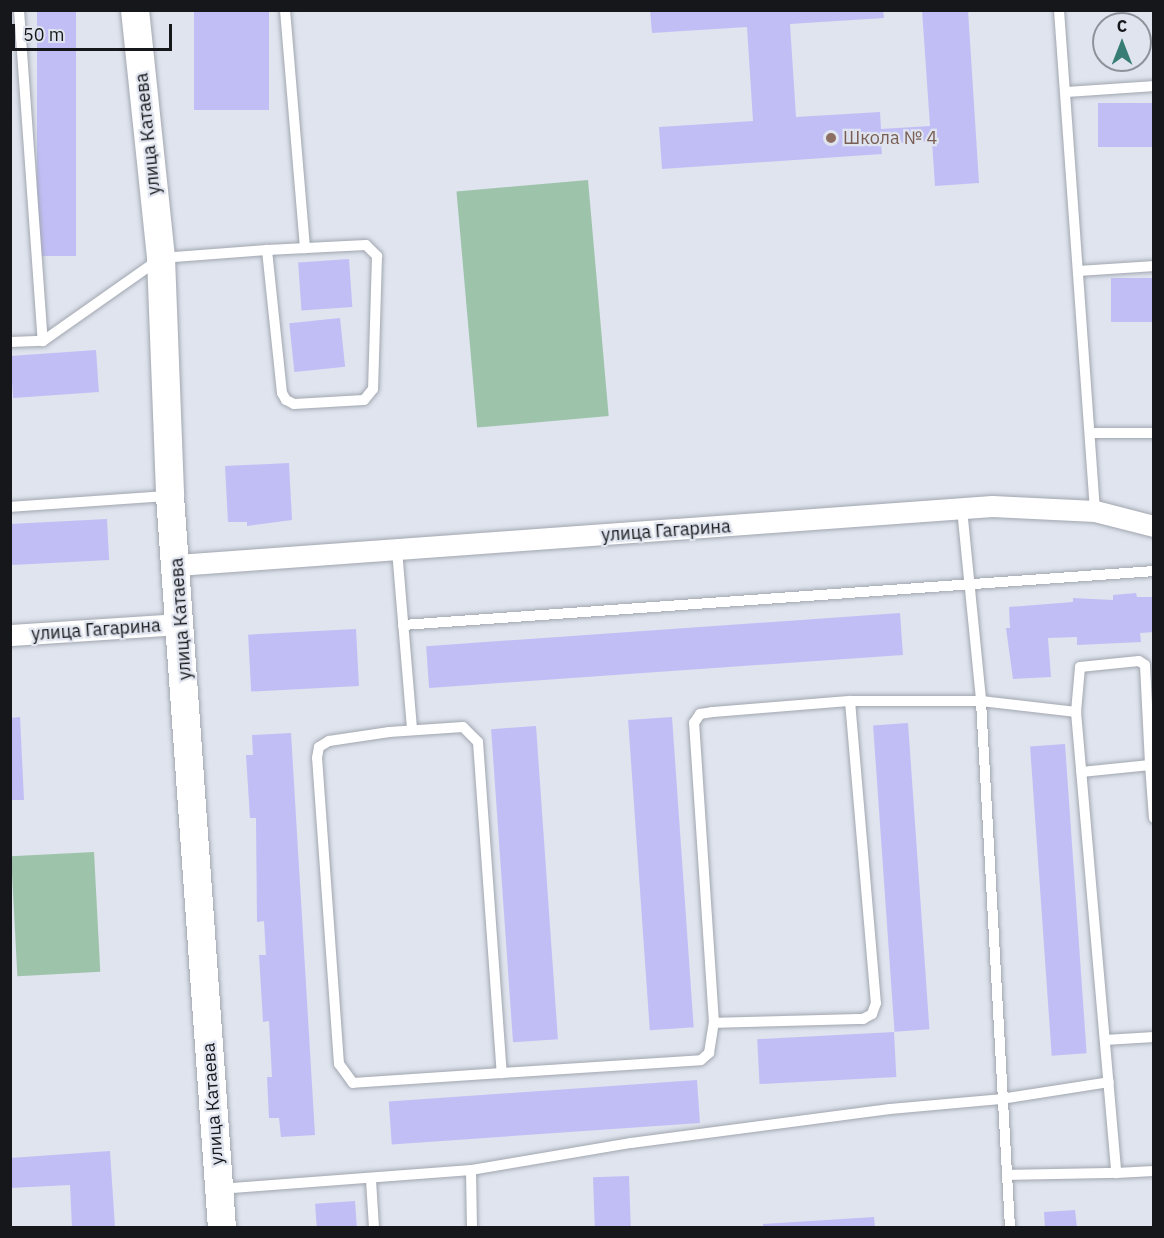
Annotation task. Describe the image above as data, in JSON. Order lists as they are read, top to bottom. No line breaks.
{"streets":{"street":["улица Катаева","улица Гагарина"]},"crossings":[["улица Катаева","улица Гагарина"]],"places":["Школа № 4"],"scale_bar":"50 m","north":"top"}
